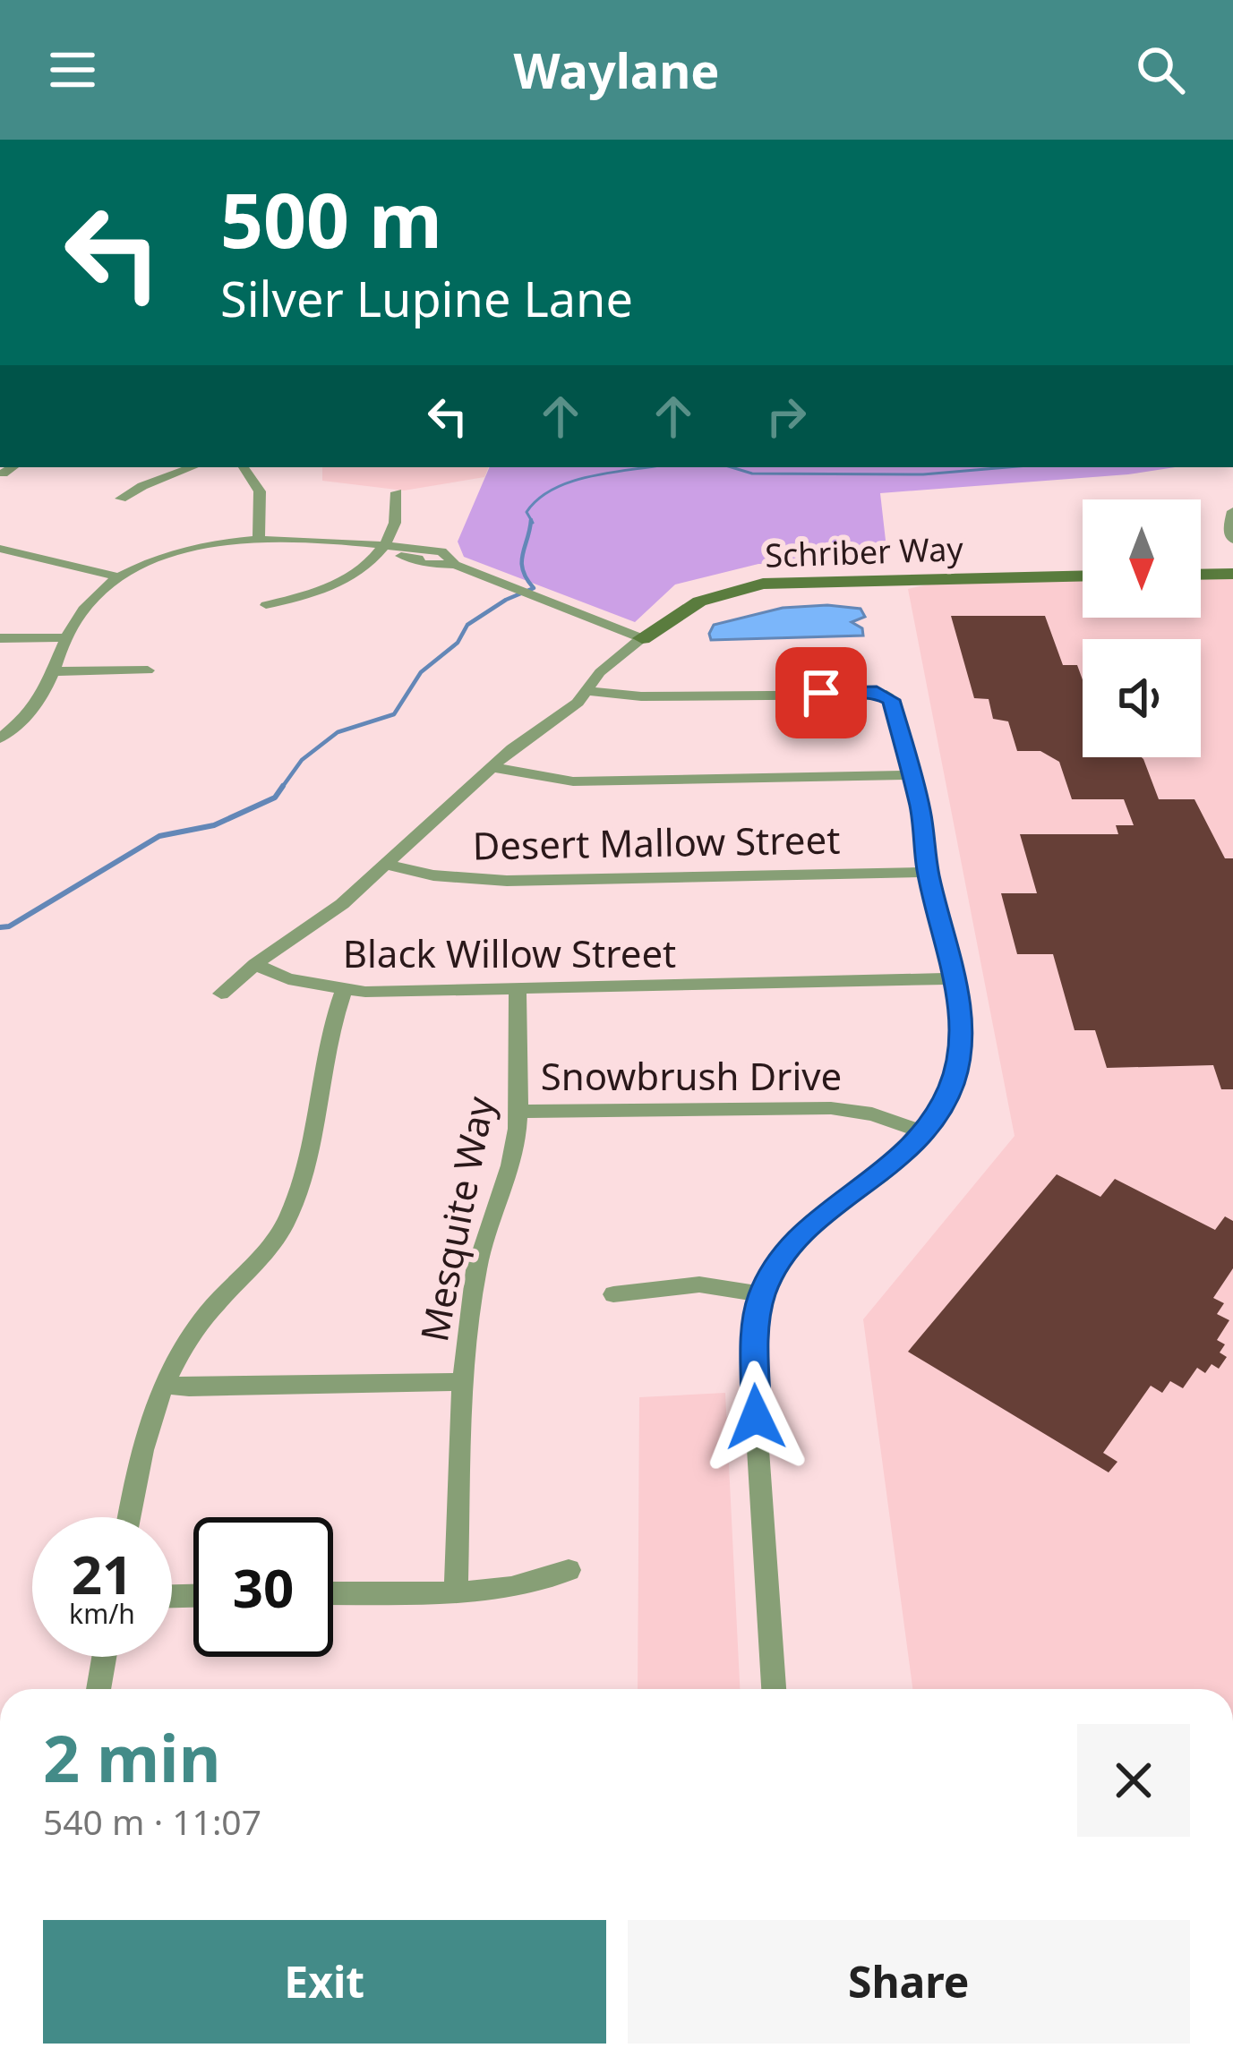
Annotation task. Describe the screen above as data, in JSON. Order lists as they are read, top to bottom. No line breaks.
{"streets":{"street":["Schriber Way","Desert Mallow Street","Black Willow Street","Snowbrush Drive","Mesquite Way"]},"crossings":[["Schriber Way","Black Willow Street"],["Desert Mallow Street","Black Willow Street"],["Black Willow Street","Mesquite Way"],["Snowbrush Drive","Mesquite Way"]],"north":"bottom","page":{"header":"Waylane","turn":["500 m","Silver Lupine Lane"],"speed":"21 km/h","limit":"30","heading":["2 min","540 m · 11:07"],"buttons":["Exit","Share"]}}
